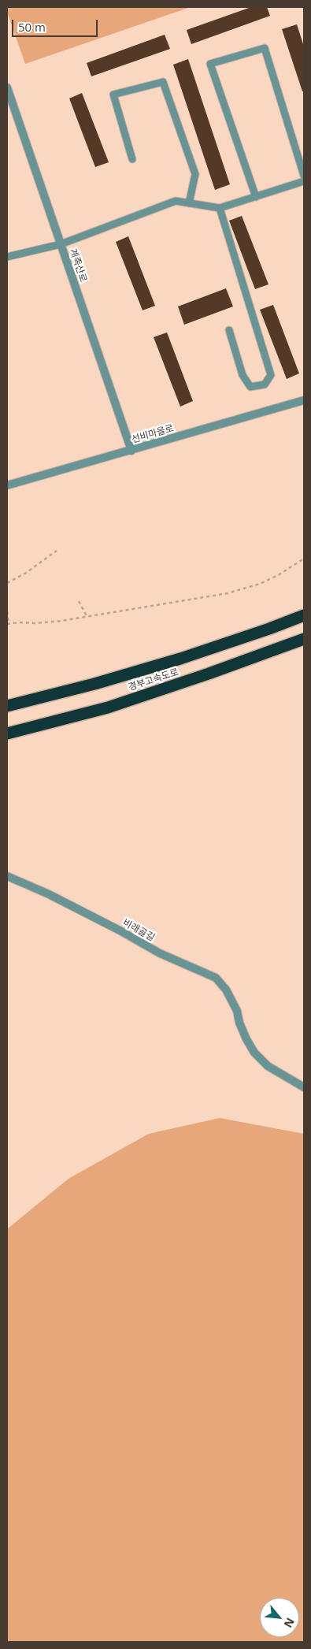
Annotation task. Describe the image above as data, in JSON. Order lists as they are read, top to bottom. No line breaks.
{"streets":{"highway":["경부고속도로"],"street":["계족산로","선비마을로","비래골길"]},"crossings":[["계족산로","선비마을로"]],"scale_bar":"50 m","north":"bottom right"}
